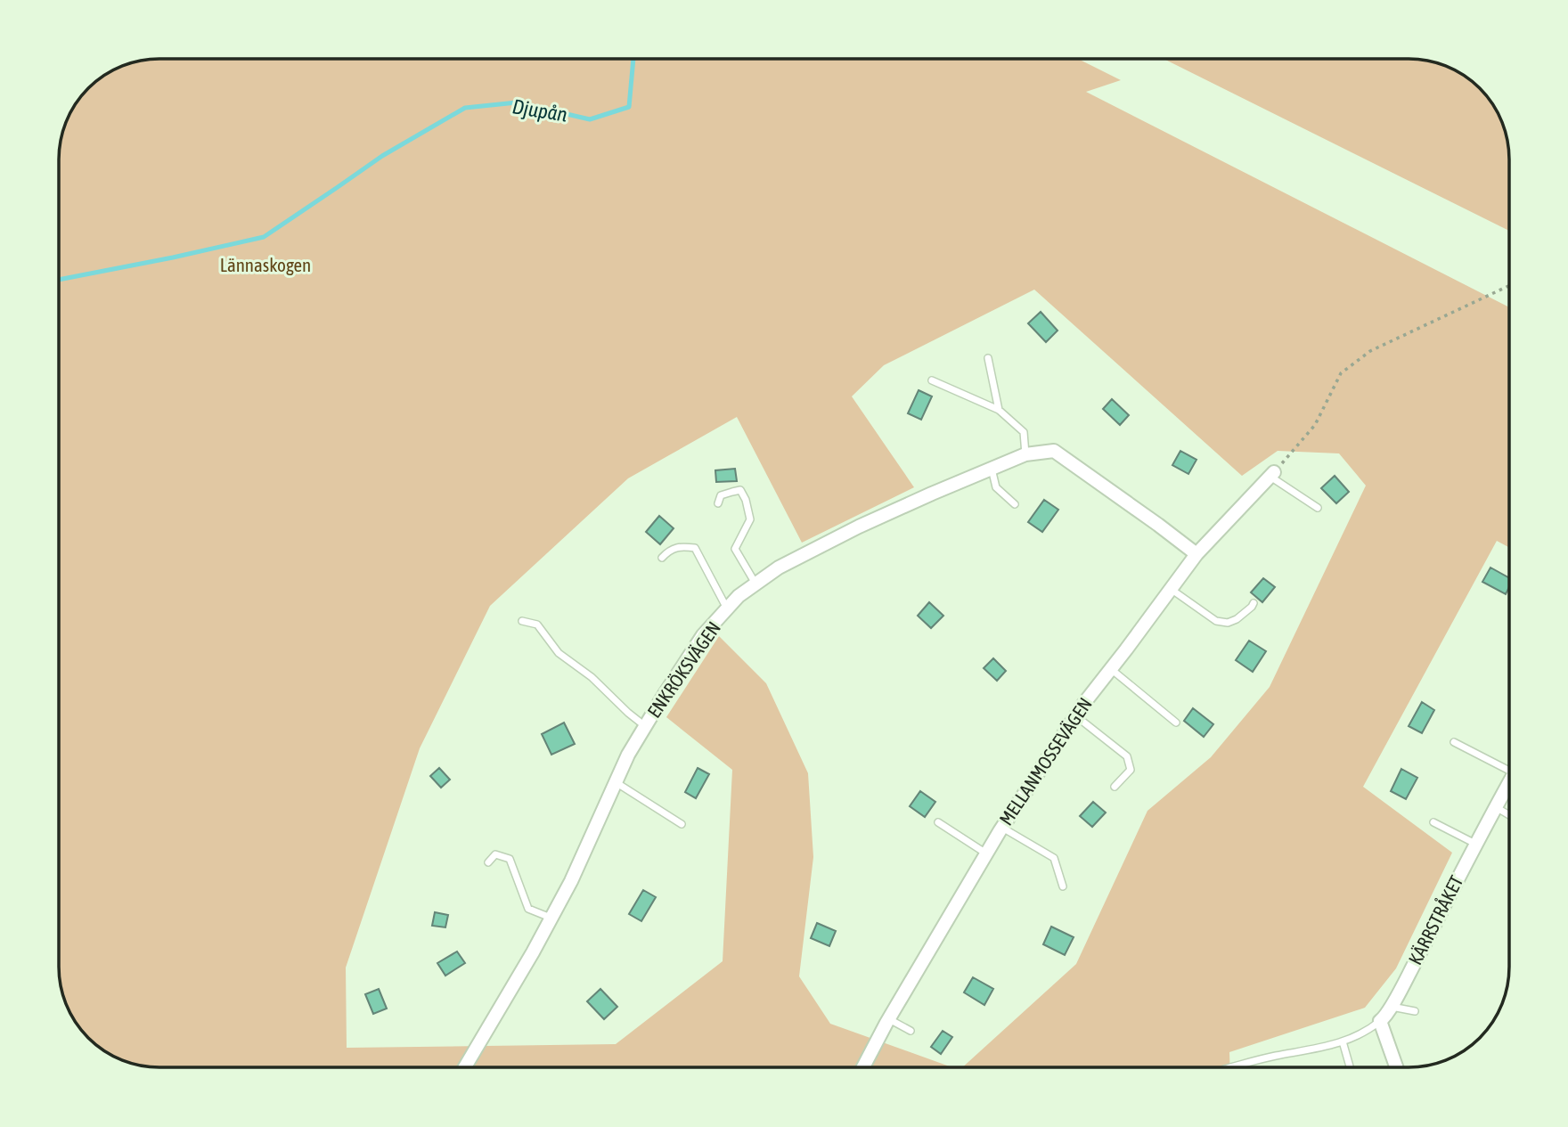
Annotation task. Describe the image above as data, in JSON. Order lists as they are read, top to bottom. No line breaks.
{"streets":{"street":["ENKRÖKSVÄGEN","MELLANMOSSEVÄGEN","KÄRRSTRÅKET"]},"crossings":[["ENKRÖKSVÄGEN","MELLANMOSSEVÄGEN"]],"water":["Djupån"],"parks":["Lännaskogen"]}
